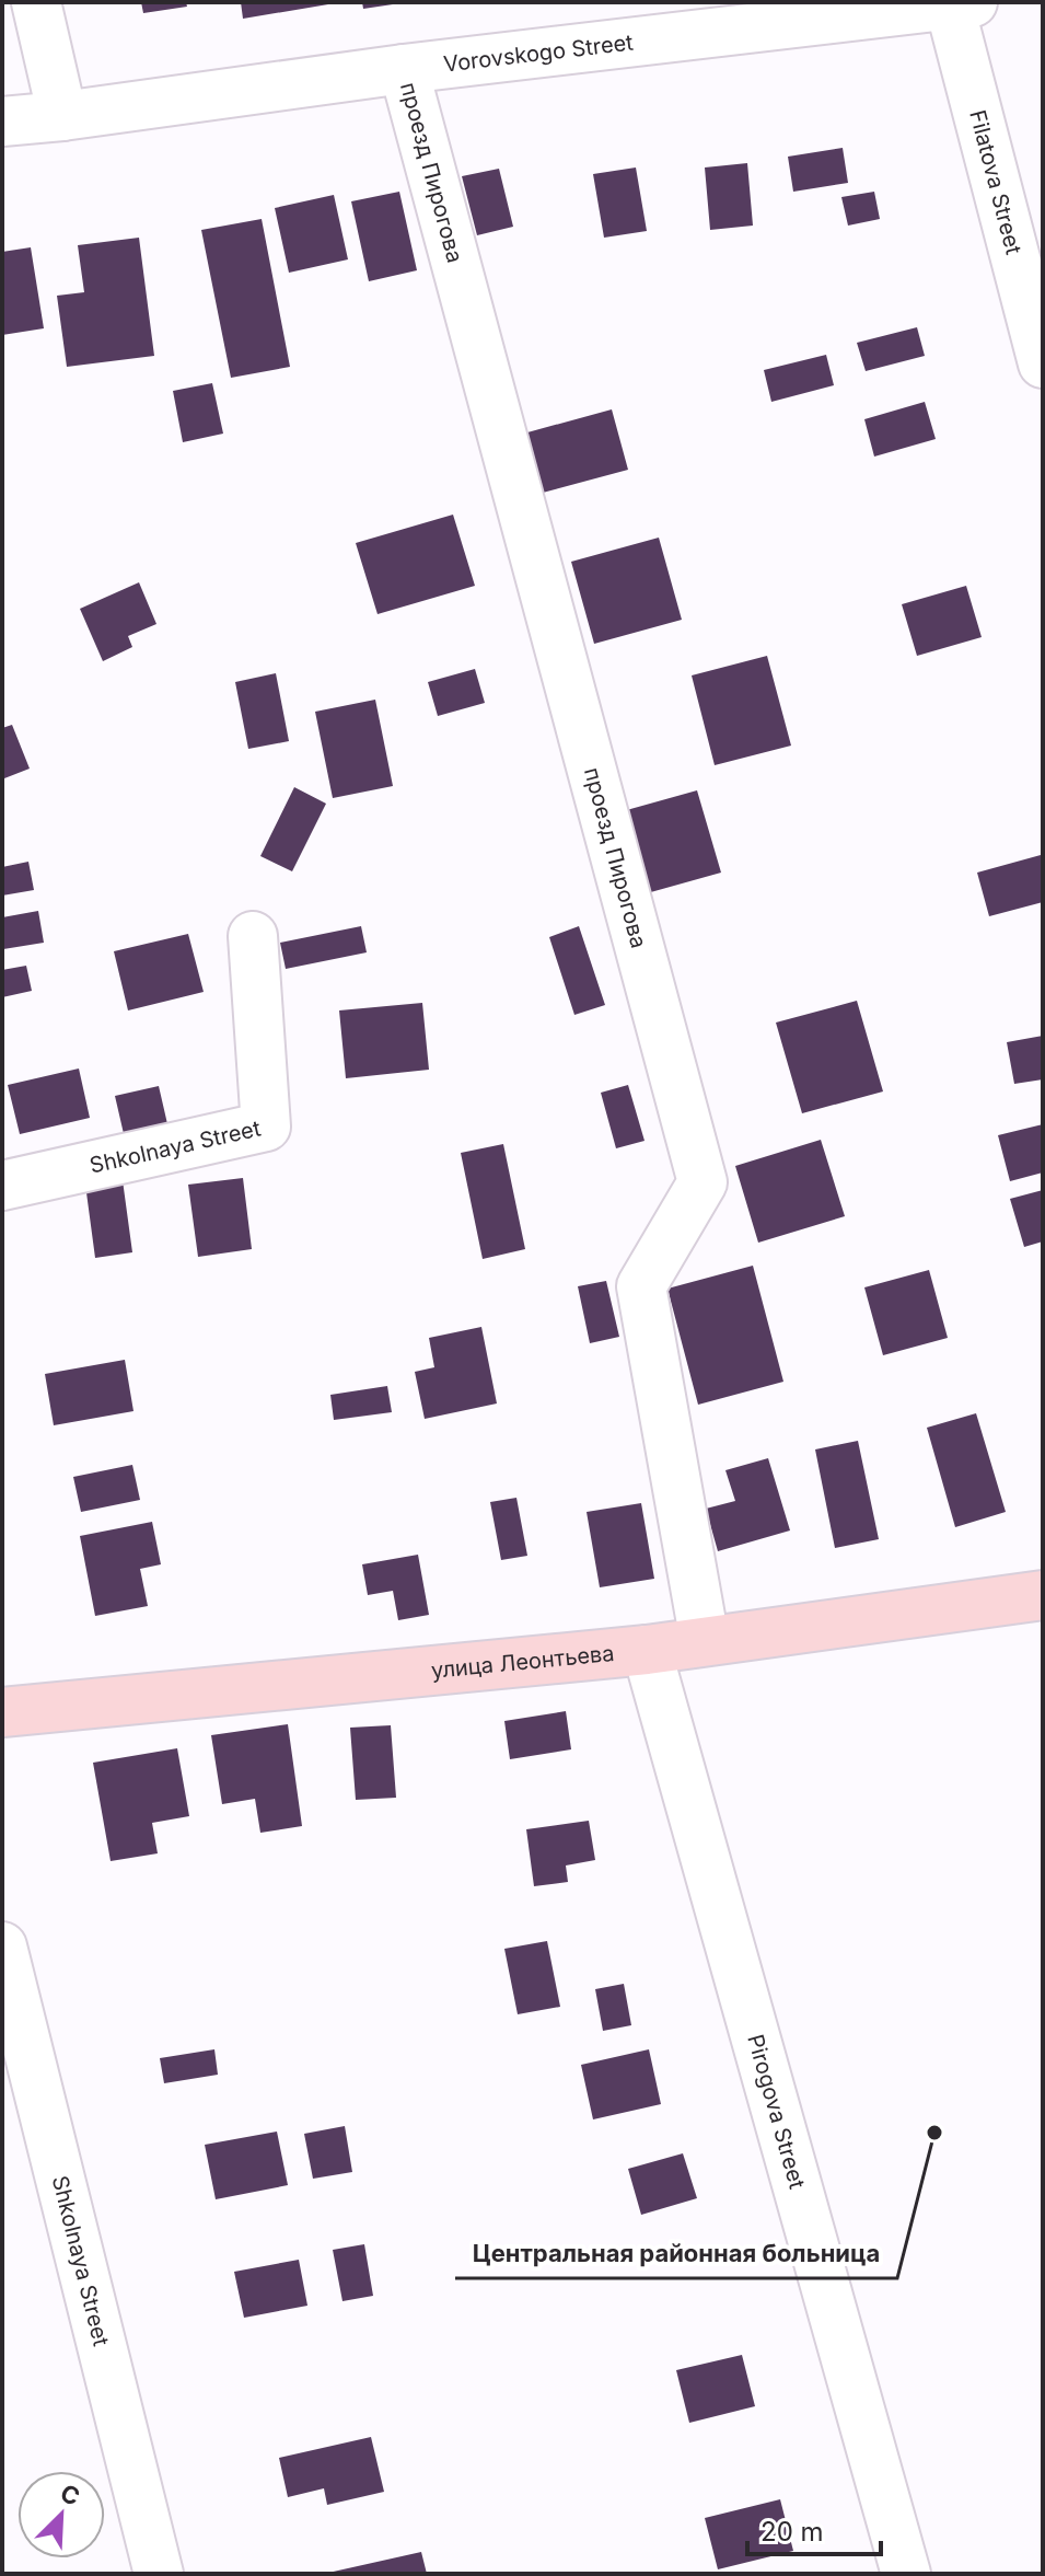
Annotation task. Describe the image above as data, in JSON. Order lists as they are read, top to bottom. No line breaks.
{"streets":{"street":["Vorovskogo Street","проезд Пирогова","Filatova Street","Shkolnaya Street","улица Леонтьева","Pirogova Street"]},"crossings":[["Vorovskogo Street","проезд Пирогова"],["Vorovskogo Street","Filatova Street"],["проезд Пирогова","улица Леонтьева"],["улица Леонтьева","Pirogova Street"]],"places":["Центральная районная больница"],"scale_bar":"20 m","north":"top right"}
